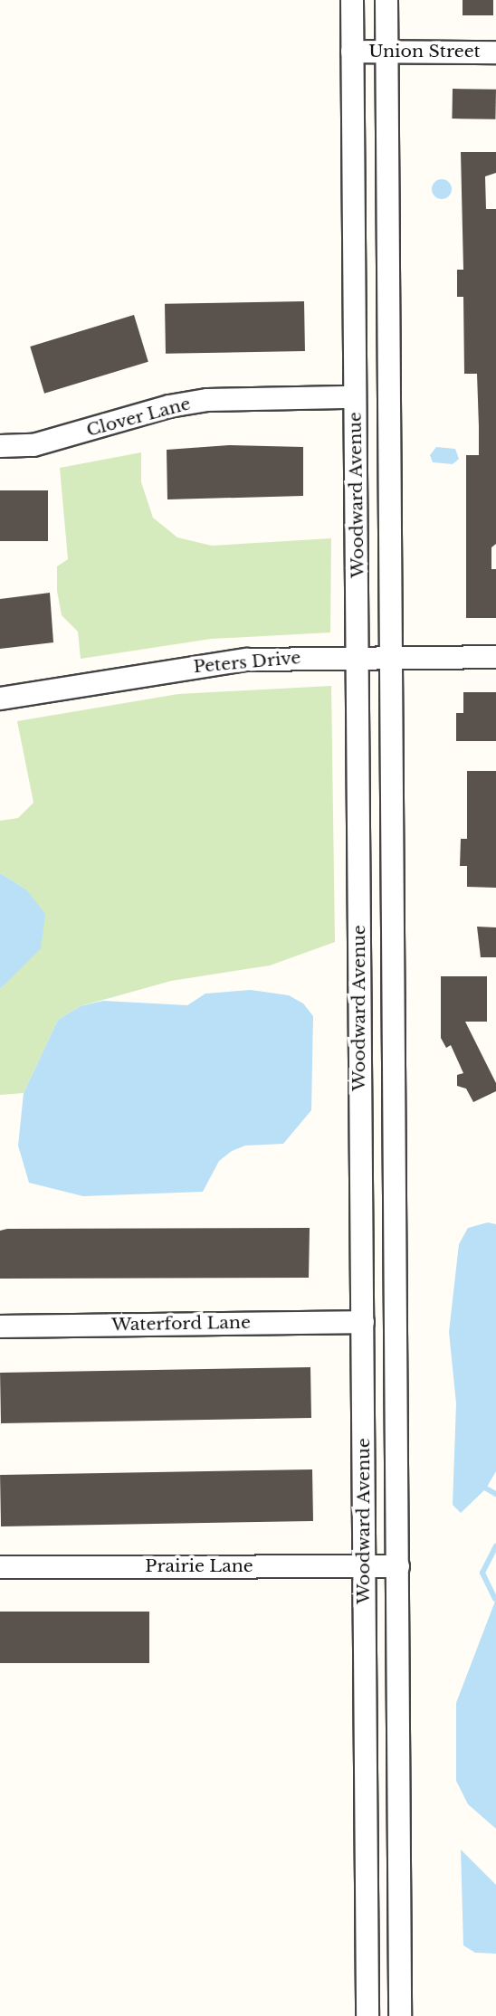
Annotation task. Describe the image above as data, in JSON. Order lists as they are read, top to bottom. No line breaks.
{"streets":{"street":["Union Street","Clover Lane","Woodward Avenue","Peters Drive","Waterford Lane","Prairie Lane"]},"crossings":[["Union Street","Woodward Avenue"],["Clover Lane","Woodward Avenue"],["Woodward Avenue","Peters Drive"],["Woodward Avenue","Waterford Lane"],["Woodward Avenue","Prairie Lane"]]}
